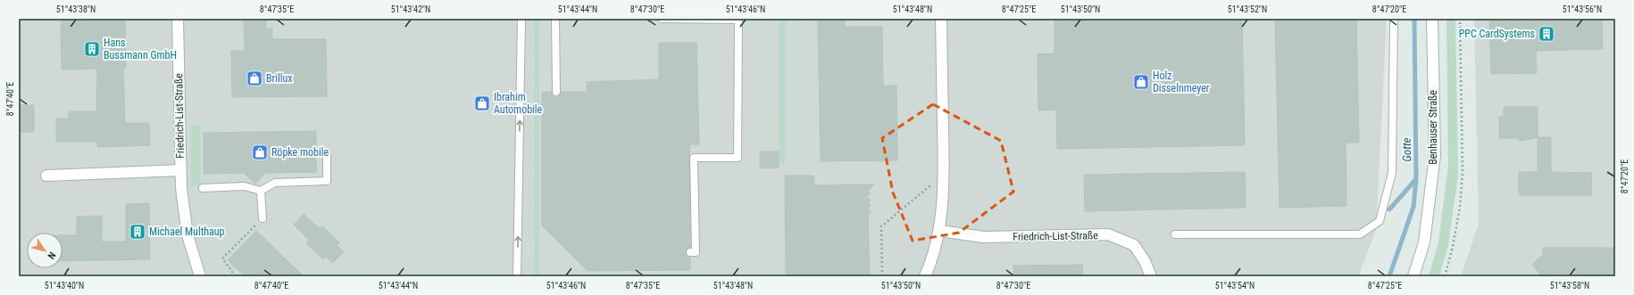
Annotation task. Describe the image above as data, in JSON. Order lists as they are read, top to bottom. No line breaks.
{"streets":{"street":["Friedrich-List-Straße","Benhauser Straße"]},"water":["Gotte"],"places":{"building":["PPC CardSystems","Hans Bussmann GmbH","Michael Multhaup"],"shop":["Brillux","Holz Disselnmeyer","Ibrahim Automobile","Röpke mobile"]},"north":"bottom right","coordinates":["51°43'38\"N","8°47'35\"E","51°43'42\"N","51°43'44\"N","8°47'30\"E","51°43'46\"N","51°43'48\"N","8°47'25\"E","51°43'50\"N","51°43'52\"N","8°47'20\"E","51°43'56\"N","8°47'40\"E","51°43'40\"N","51°43'54\"N","51°43'58\"N"]}
